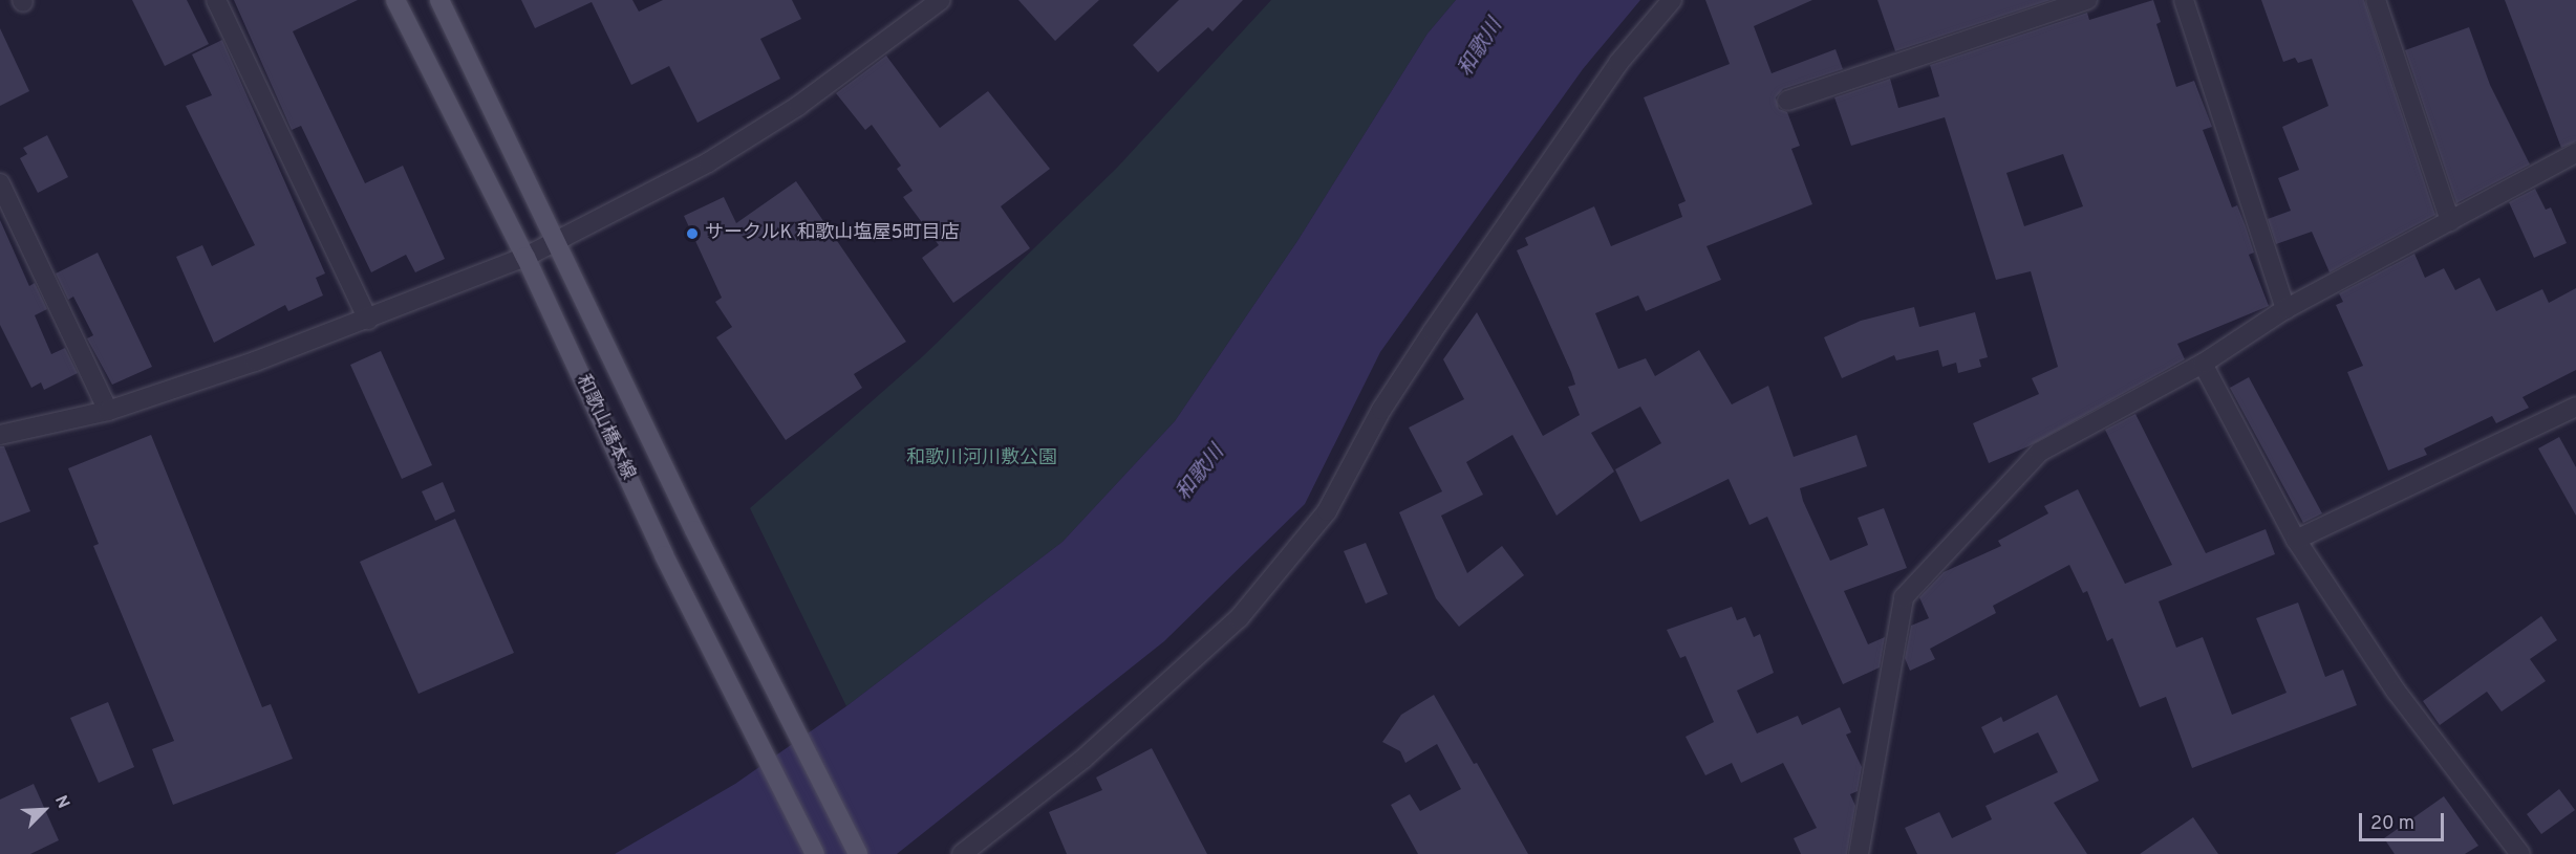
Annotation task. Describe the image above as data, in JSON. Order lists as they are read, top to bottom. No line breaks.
{"streets":{"main road":["和歌山橋本線"]},"water":["和歌川"],"parks":["和歌川河川敷公園"],"places":["サークルK 和歌山塩屋5町目店"],"scale_bar":"20 m","north":"top right"}
